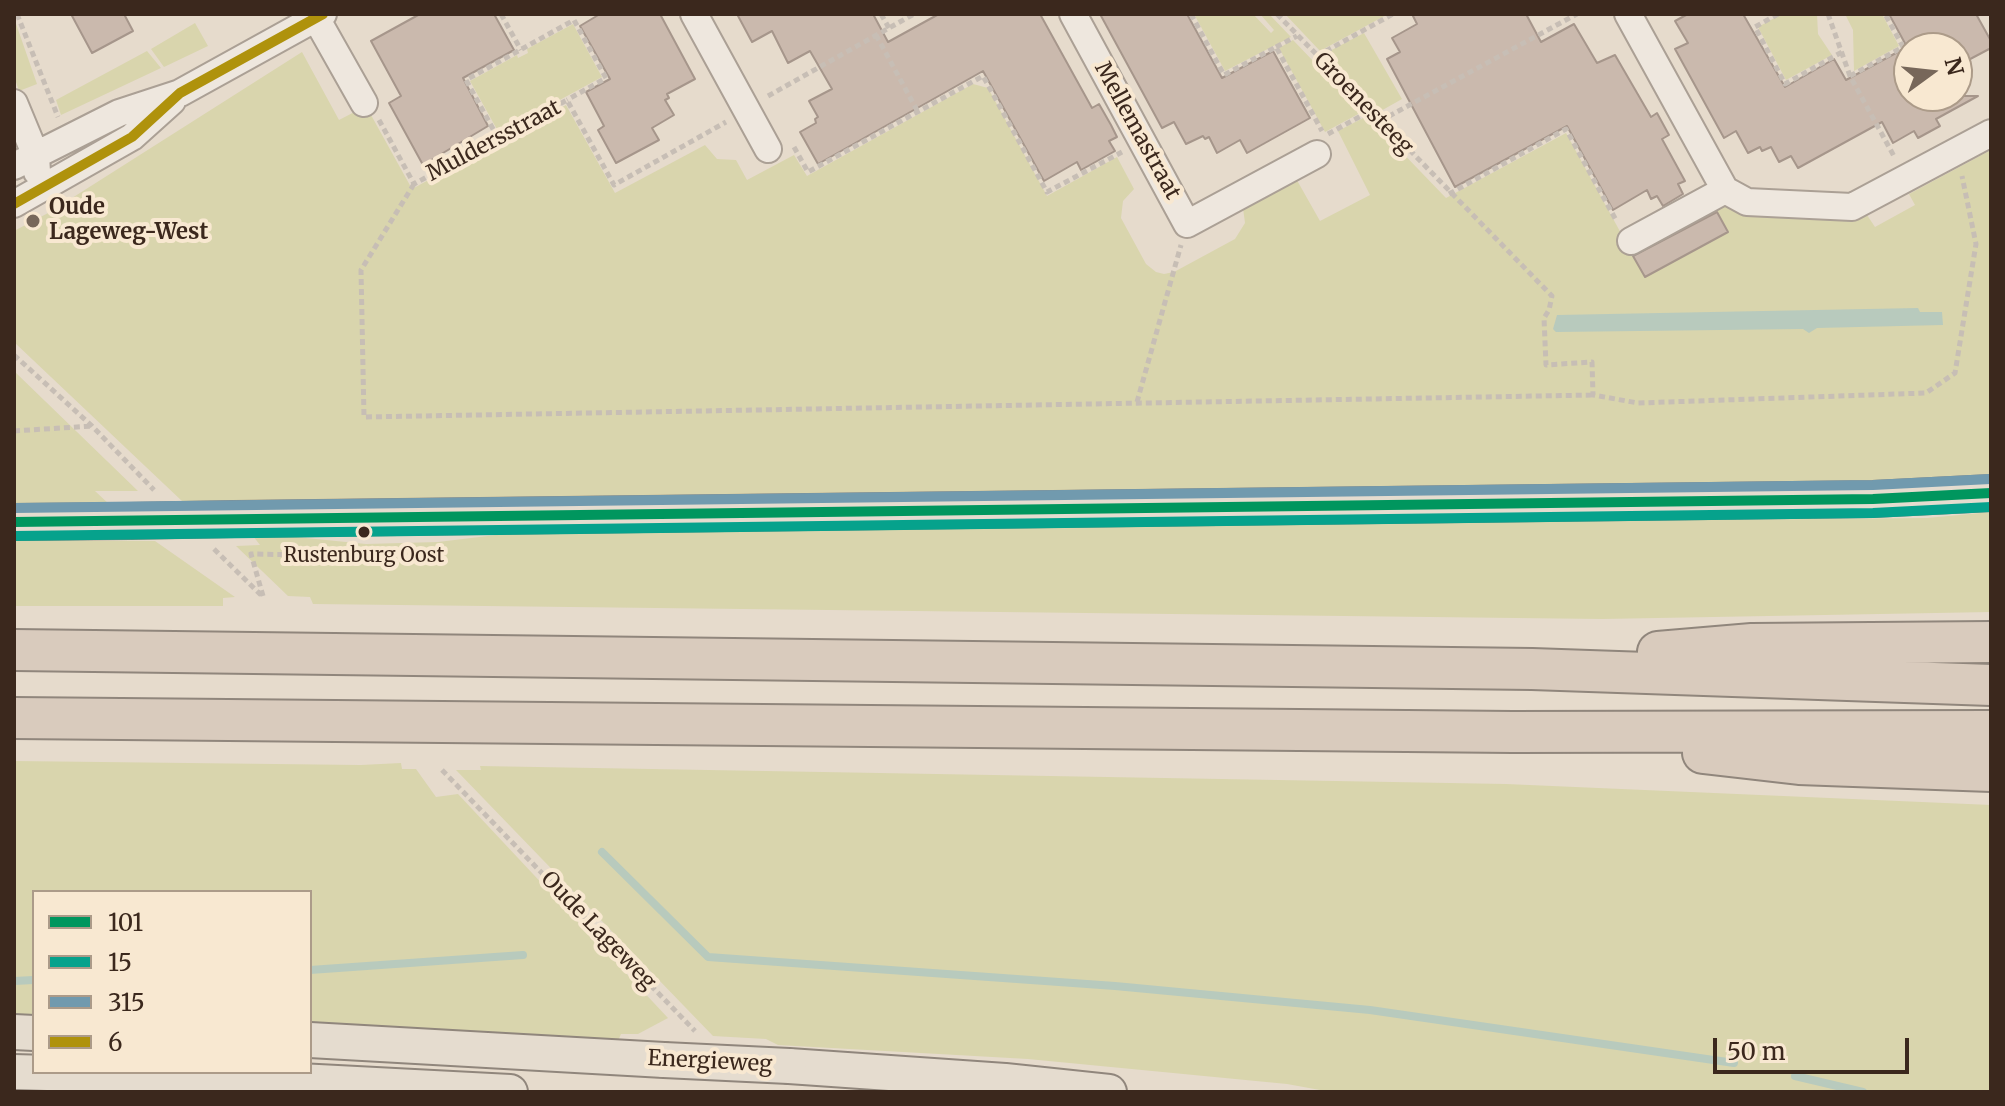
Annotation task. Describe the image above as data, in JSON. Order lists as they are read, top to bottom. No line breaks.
{"streets":{"main road":["Energieweg"],"street":["Mellemastraat"],"path":["Groenesteeg","Muldersstraat","Oude Lageweg"]},"places":["Oude Lageweg-West","Rustenburg Oost"],"lines":["transit line 6","transit line 315","transit line 101","transit line 15"],"legend":["101","15","315","6"],"scale_bar":"50 m","north":"right"}
